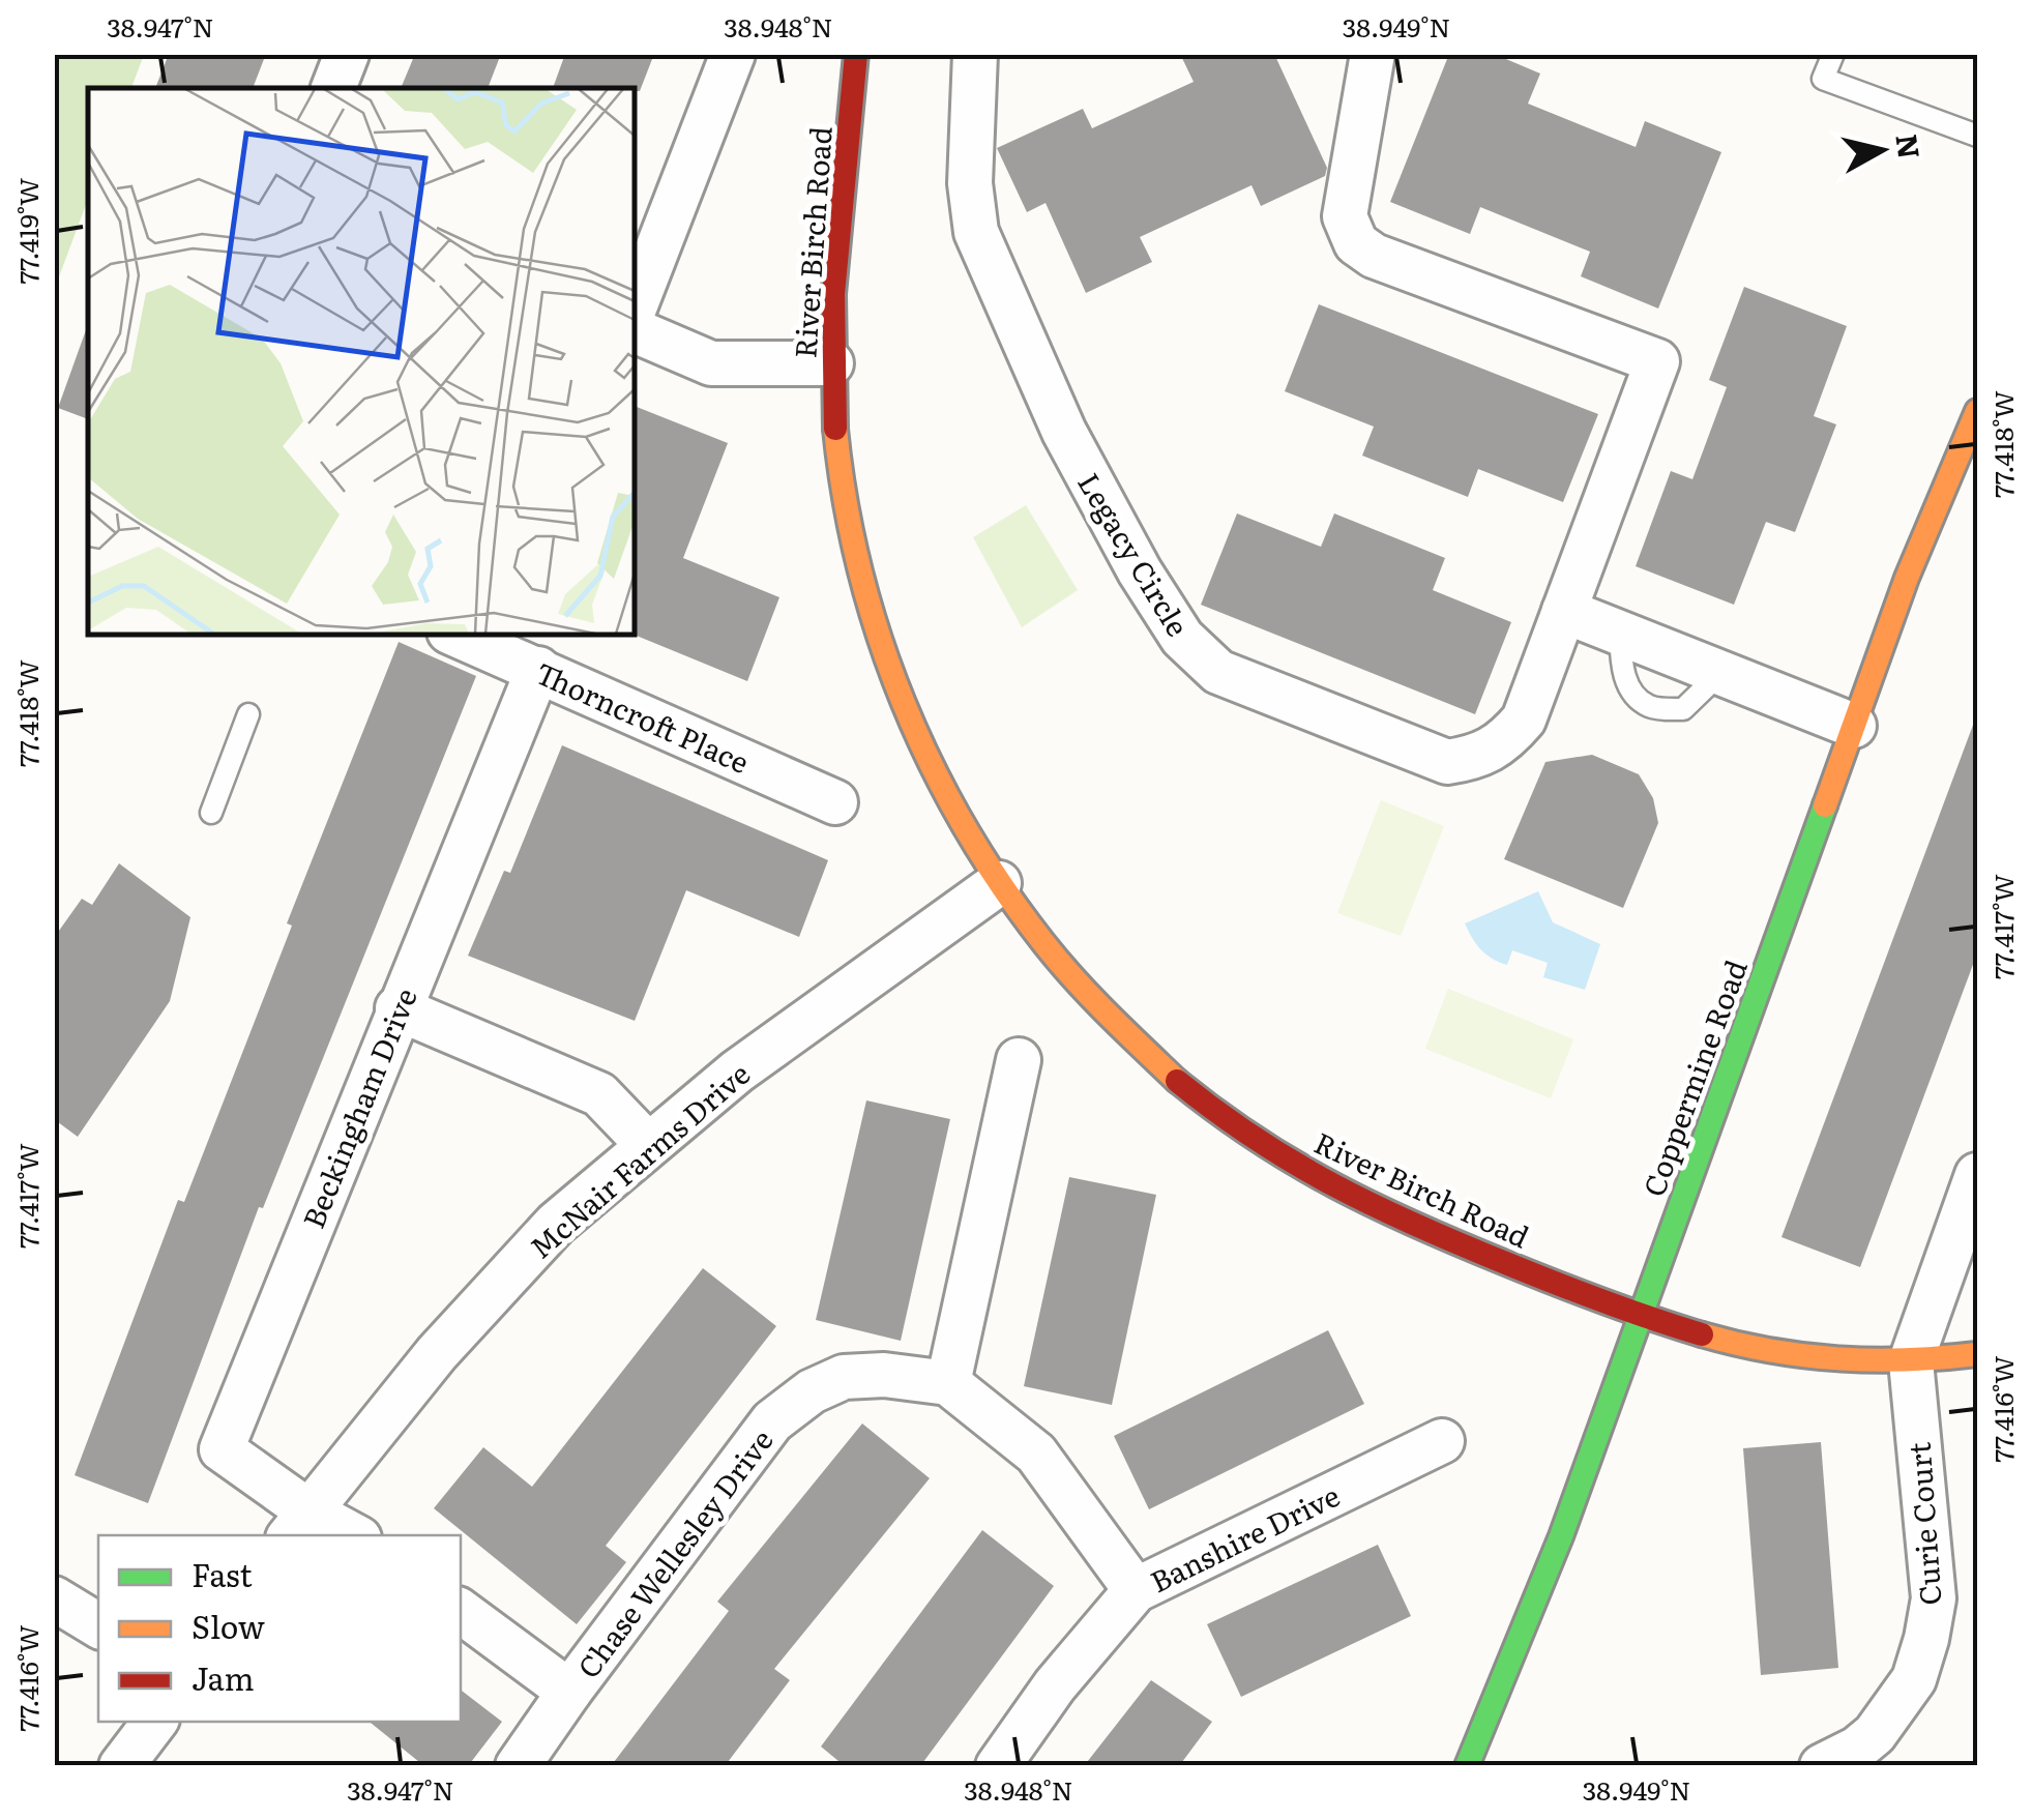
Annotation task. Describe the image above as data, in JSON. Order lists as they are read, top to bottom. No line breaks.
{"streets":{"street":["River Birch Road","Legacy Circle","Thorncroft Place","Coppermine Road","Beckingham Drive","McNair Farms Drive","Curie Court","Banshire Drive","Chase Wellesley Drive"]},"crossings":[["River Birch Road","Coppermine Road"],["River Birch Road","McNair Farms Drive"],["River Birch Road","Curie Court"],["Thorncroft Place","Beckingham Drive"],["Beckingham Drive","McNair Farms Drive"]],"legend":["Fast","Slow","Jam"],"north":"right","coordinates":["38.947°N","38.948°N","38.949°N","77.419°W","77.418°W","77.417°W","77.416°W"]}
